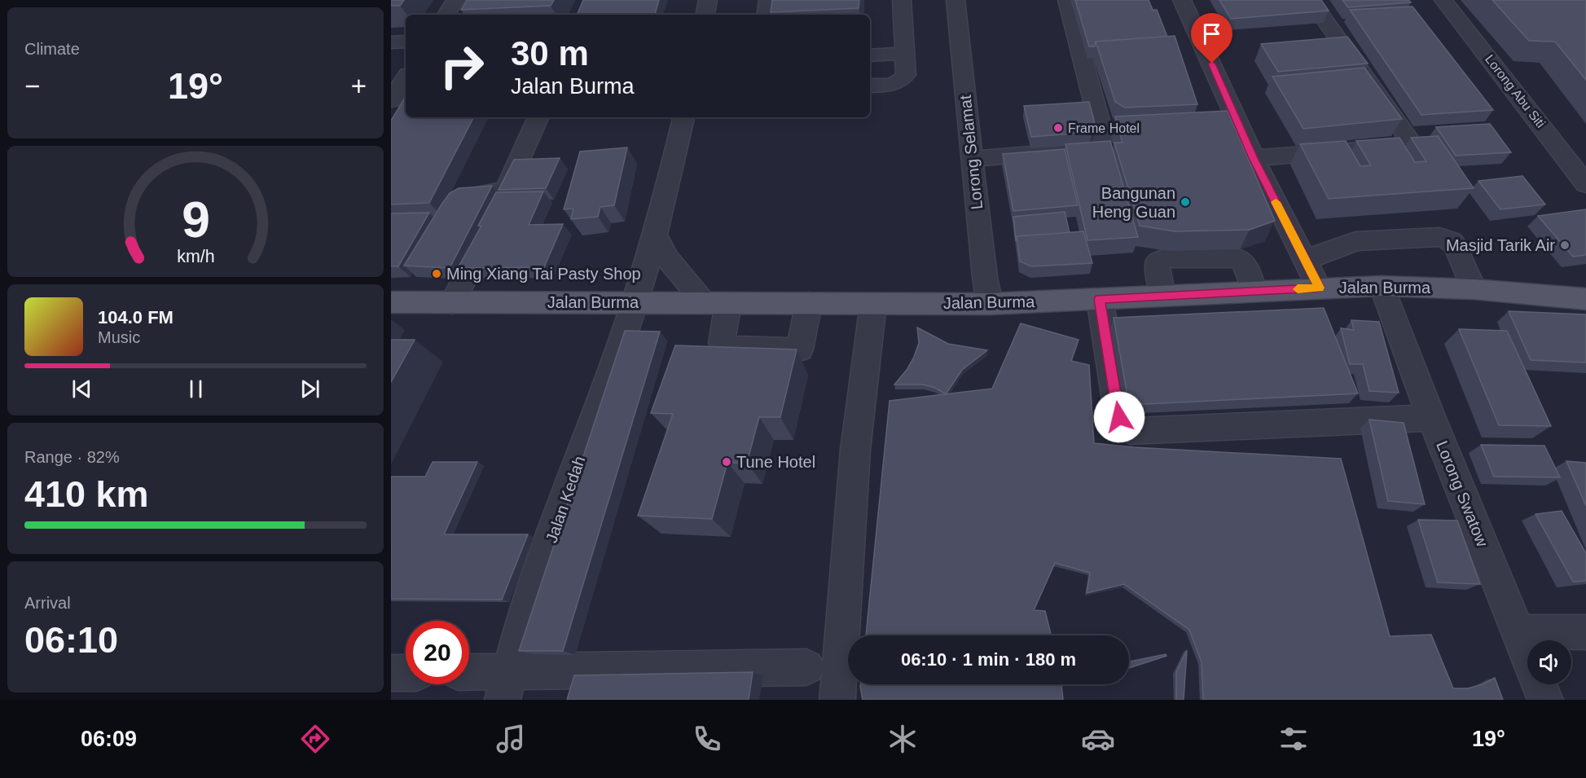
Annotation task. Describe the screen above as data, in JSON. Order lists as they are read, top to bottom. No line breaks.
{"streets":{"main road":["Jalan Burma"],"street":["Lorong Abu Siti","Lorong Selamat","Lorong Swatow","Jalan Kedah"]},"crossings":[["Lorong Selamat","Jalan Burma"],["Jalan Burma","Lorong Swatow"],["Jalan Burma","Jalan Kedah"]],"places":["Frame Hotel","Bangunan Heng Guan","Masjid Tarik Air","Ming Xiang Tai Pasty Shop","Tune Hotel"],"page":{"tile":["Climate",["Range · 82%","410 km"],["Arrival","06:10"]],"turn":["30 m","Jalan Burma"],"heat":["−","19°","+"],"song":["104.0 FM","Music"],"limit":"20","trip":"06:10 · 1 min · 180 m","tabs":["06:09","19°"],"gauge":["9","km/h"]}}
